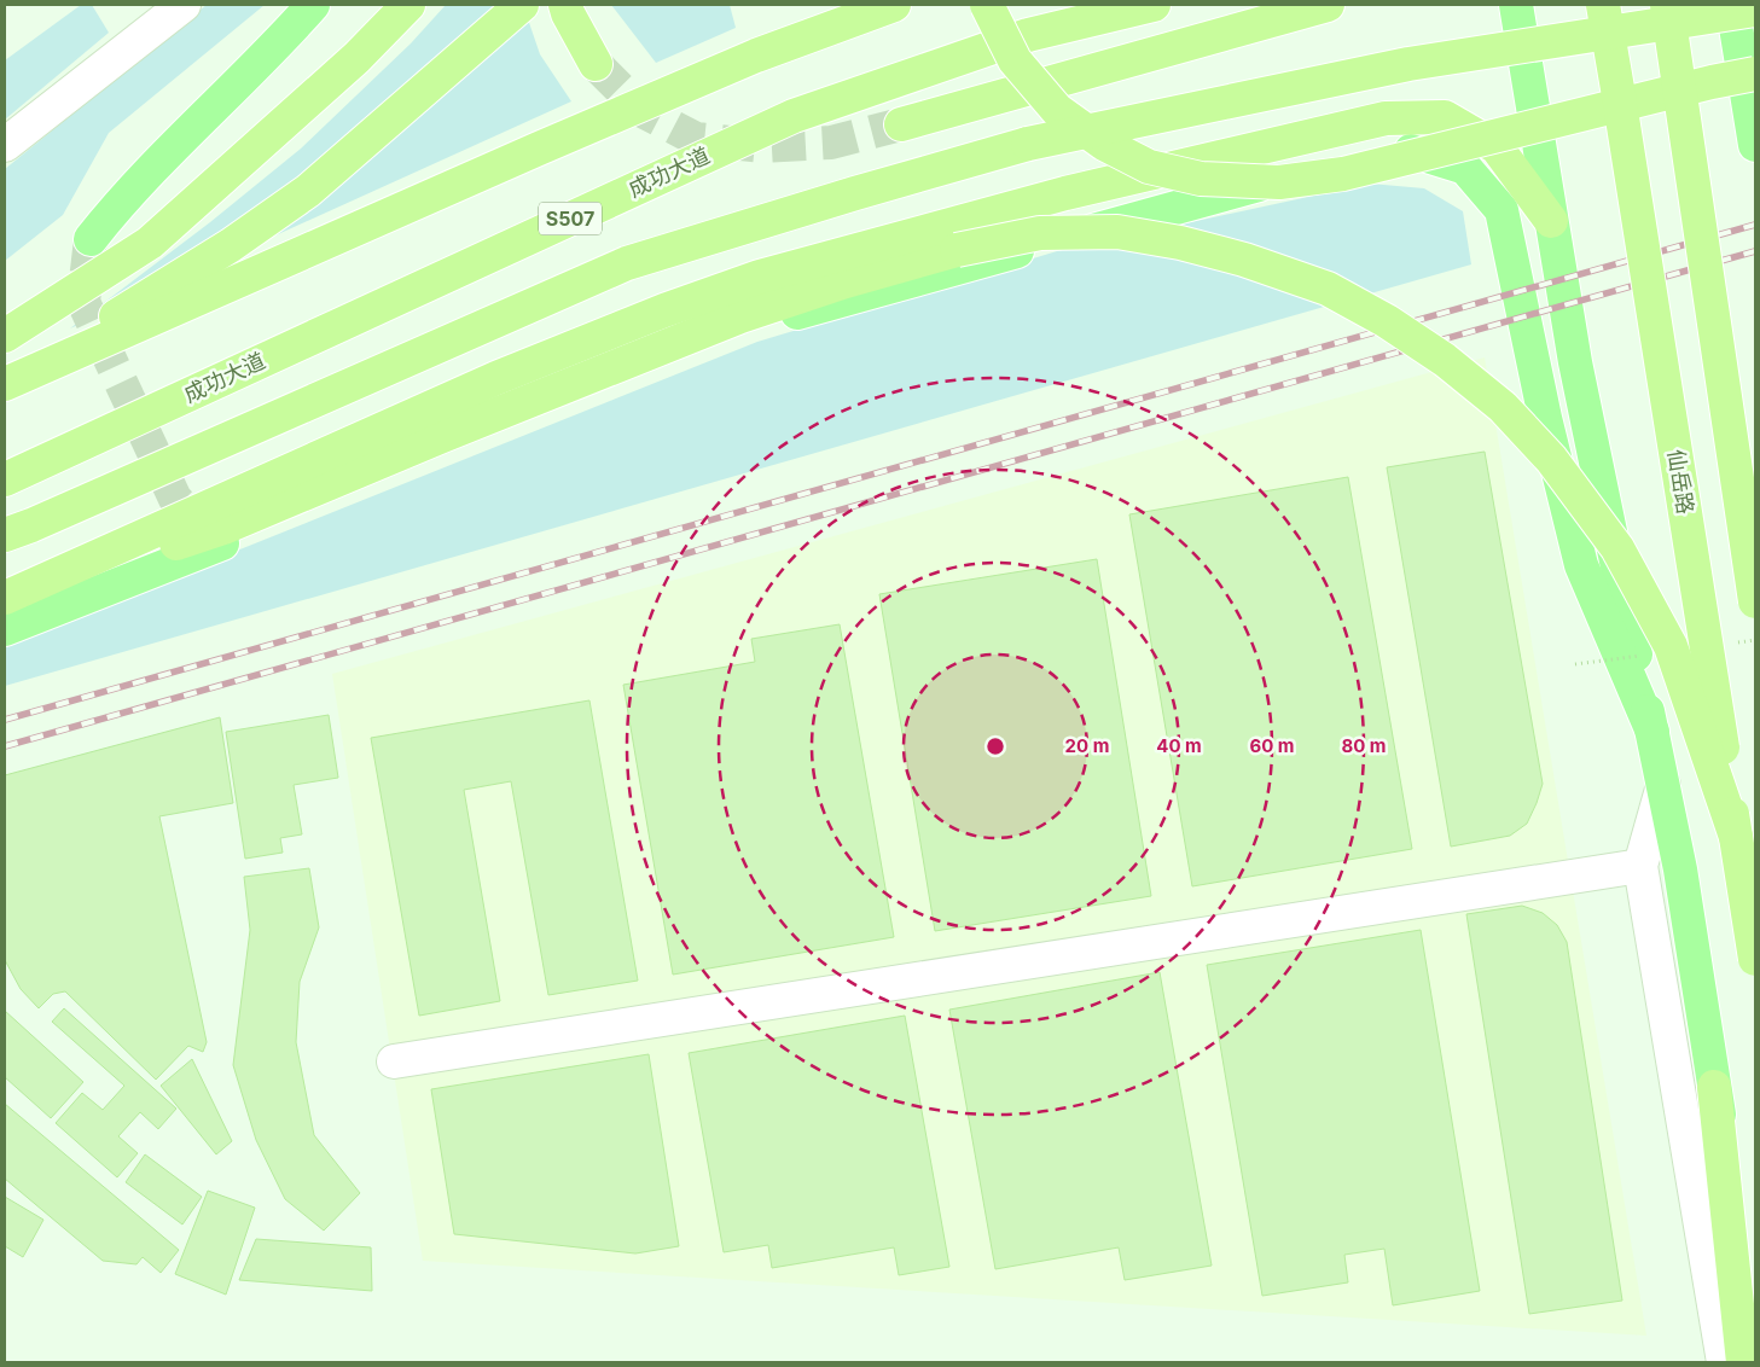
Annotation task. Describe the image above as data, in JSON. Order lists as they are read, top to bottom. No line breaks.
{"streets":{"highway":["成功大道","S507","仙岳路"]},"rings":["20 m","40 m","60 m","80 m"]}
